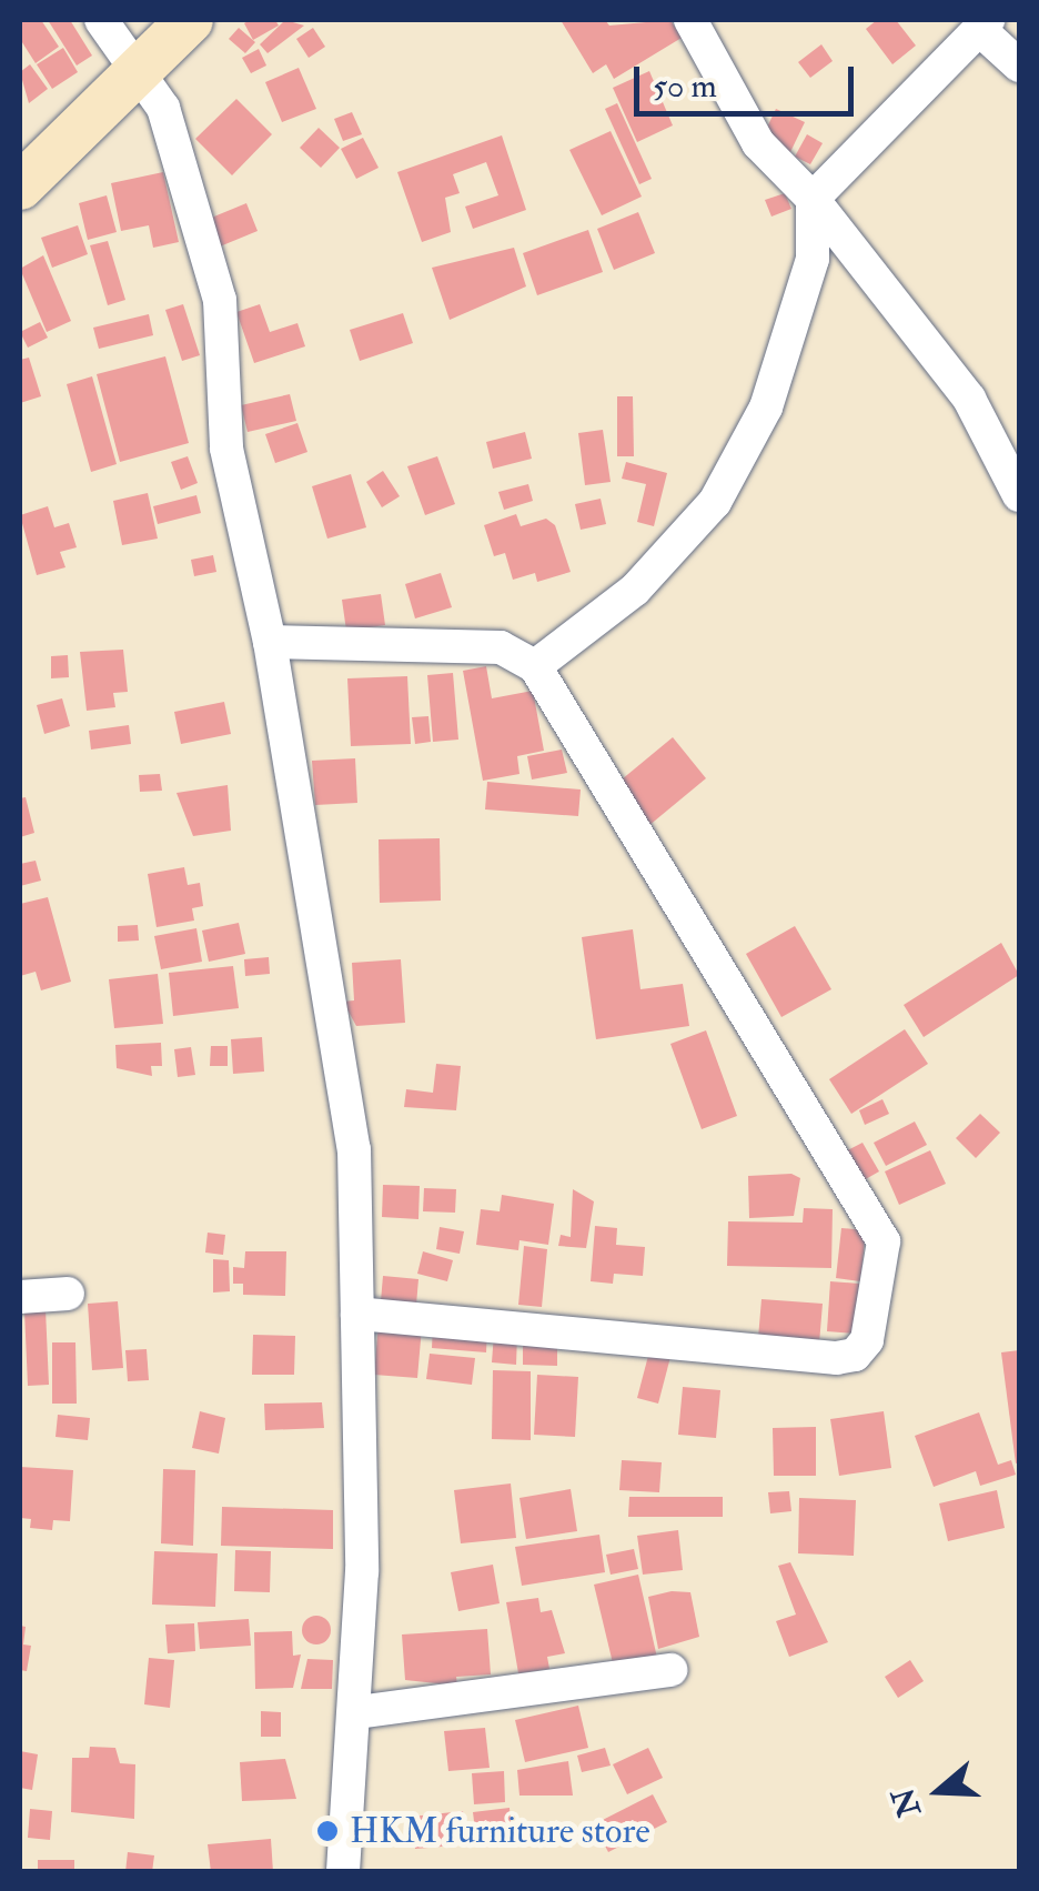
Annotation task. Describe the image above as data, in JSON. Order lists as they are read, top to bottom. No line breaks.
{"places":["HKM furniture store"],"scale_bar":"50 m","north":"left"}
